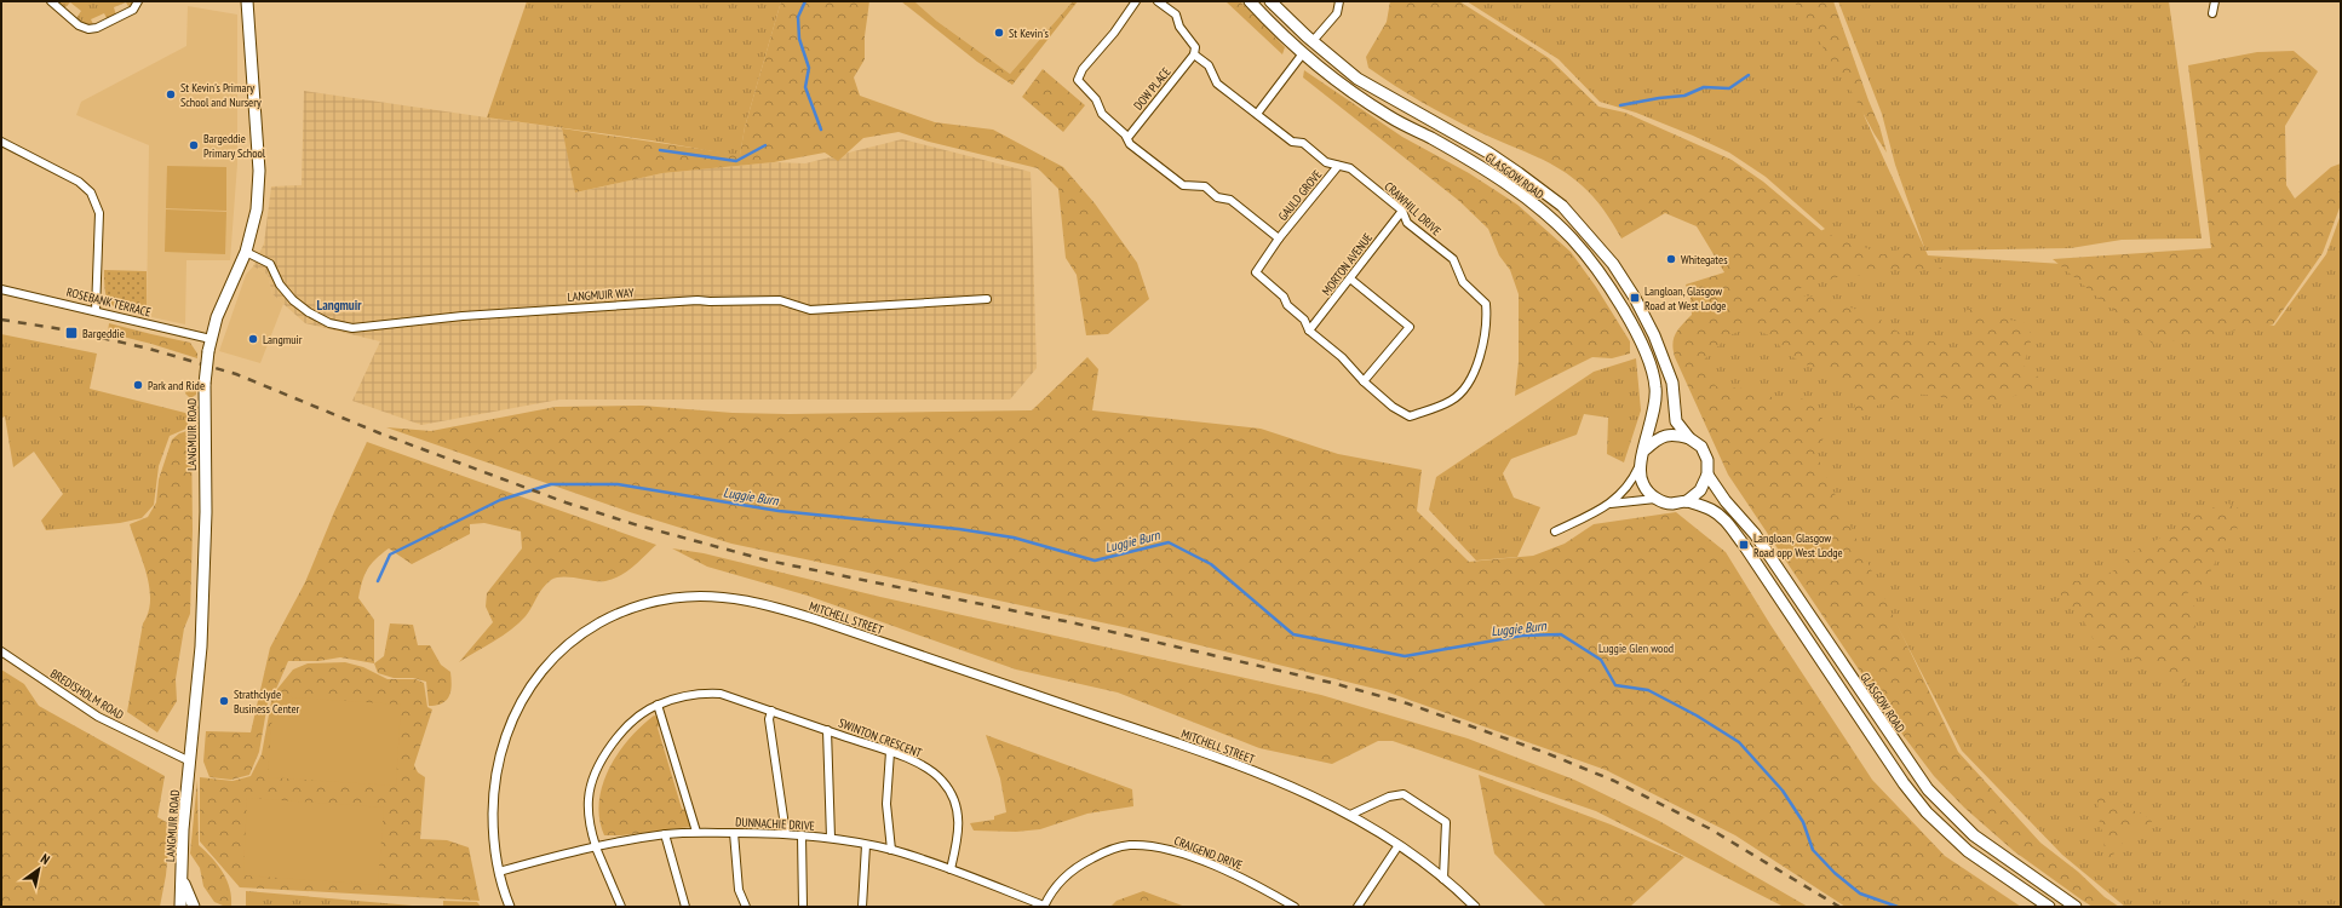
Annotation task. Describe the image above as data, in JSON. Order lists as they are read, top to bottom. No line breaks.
{"streets":{"main road":["GLASGOW ROAD","LANGMUIR ROAD"],"street":["DOW PLACE","GAULD GROVE","CRAWHILL DRIVE","MORTON AVENUE","LANGMUIR WAY","ROSEBANK TERRACE","MITCHELL STREET","BREDISHOLM ROAD","SWINTON CRESCENT","DUNNACHIE DRIVE","CRAIGEND DRIVE"]},"crossings":[["DOW PLACE","CRAWHILL DRIVE"],["GAULD GROVE","CRAWHILL DRIVE"],["GAULD GROVE","MORTON AVENUE"],["CRAWHILL DRIVE","MORTON AVENUE"],["LANGMUIR WAY","LANGMUIR ROAD"],["ROSEBANK TERRACE","LANGMUIR ROAD"],["LANGMUIR ROAD","BREDISHOLM ROAD"],["MITCHELL STREET","DUNNACHIE DRIVE"],["SWINTON CRESCENT","DUNNACHIE DRIVE"],["DUNNACHIE DRIVE","CRAIGEND DRIVE"]],"districts":["Langmuir"],"water":["Luggie Burn"],"parks":["Luggie Glen wood"],"places":{"other":["St Kevin's","St Kevin's Primary School and Nursery","Bargeddie Primary School","Whitegates","Langmuir","Park and Ride","Strathclyde Business Center"],"transit":["Langloan, Glasgow Road at West Lodge","Bargeddie","Langloan, Glasgow Road opp West Lodge"]},"north":"top right"}
